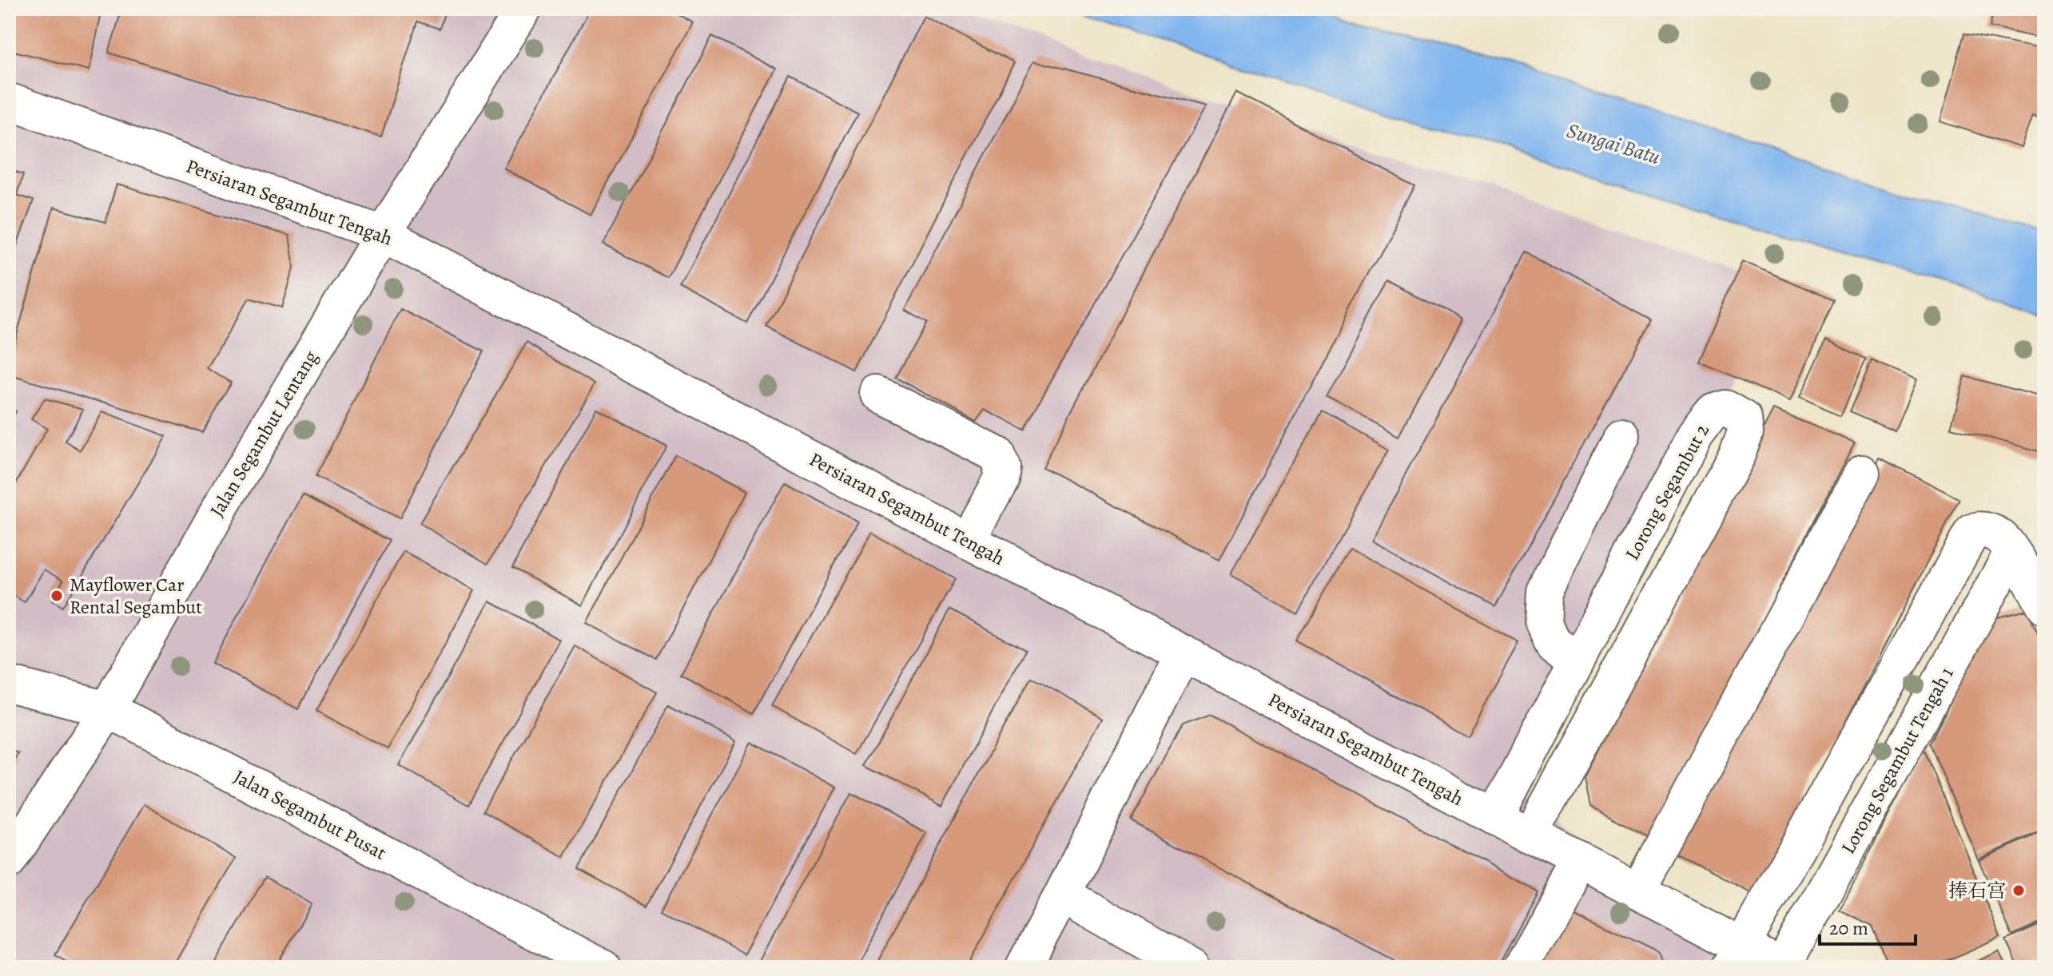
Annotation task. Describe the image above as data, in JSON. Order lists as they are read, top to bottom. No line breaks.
{"streets":{"street":["Persiaran Segambut Tengah","Jalan Segambut Lentang","Lorong Segambut 2","Lorong Segambut Tengah 1","Jalan Segambut Pusat"]},"crossings":[["Persiaran Segambut Tengah","Jalan Segambut Lentang"],["Persiaran Segambut Tengah","Lorong Segambut 2"],["Persiaran Segambut Tengah","Lorong Segambut Tengah 1"],["Jalan Segambut Lentang","Jalan Segambut Pusat"]],"water":["Sungai Batu"],"places":["Mayflower Car Rental Segambut","捧石宫"],"scale_bar":"20 m"}
